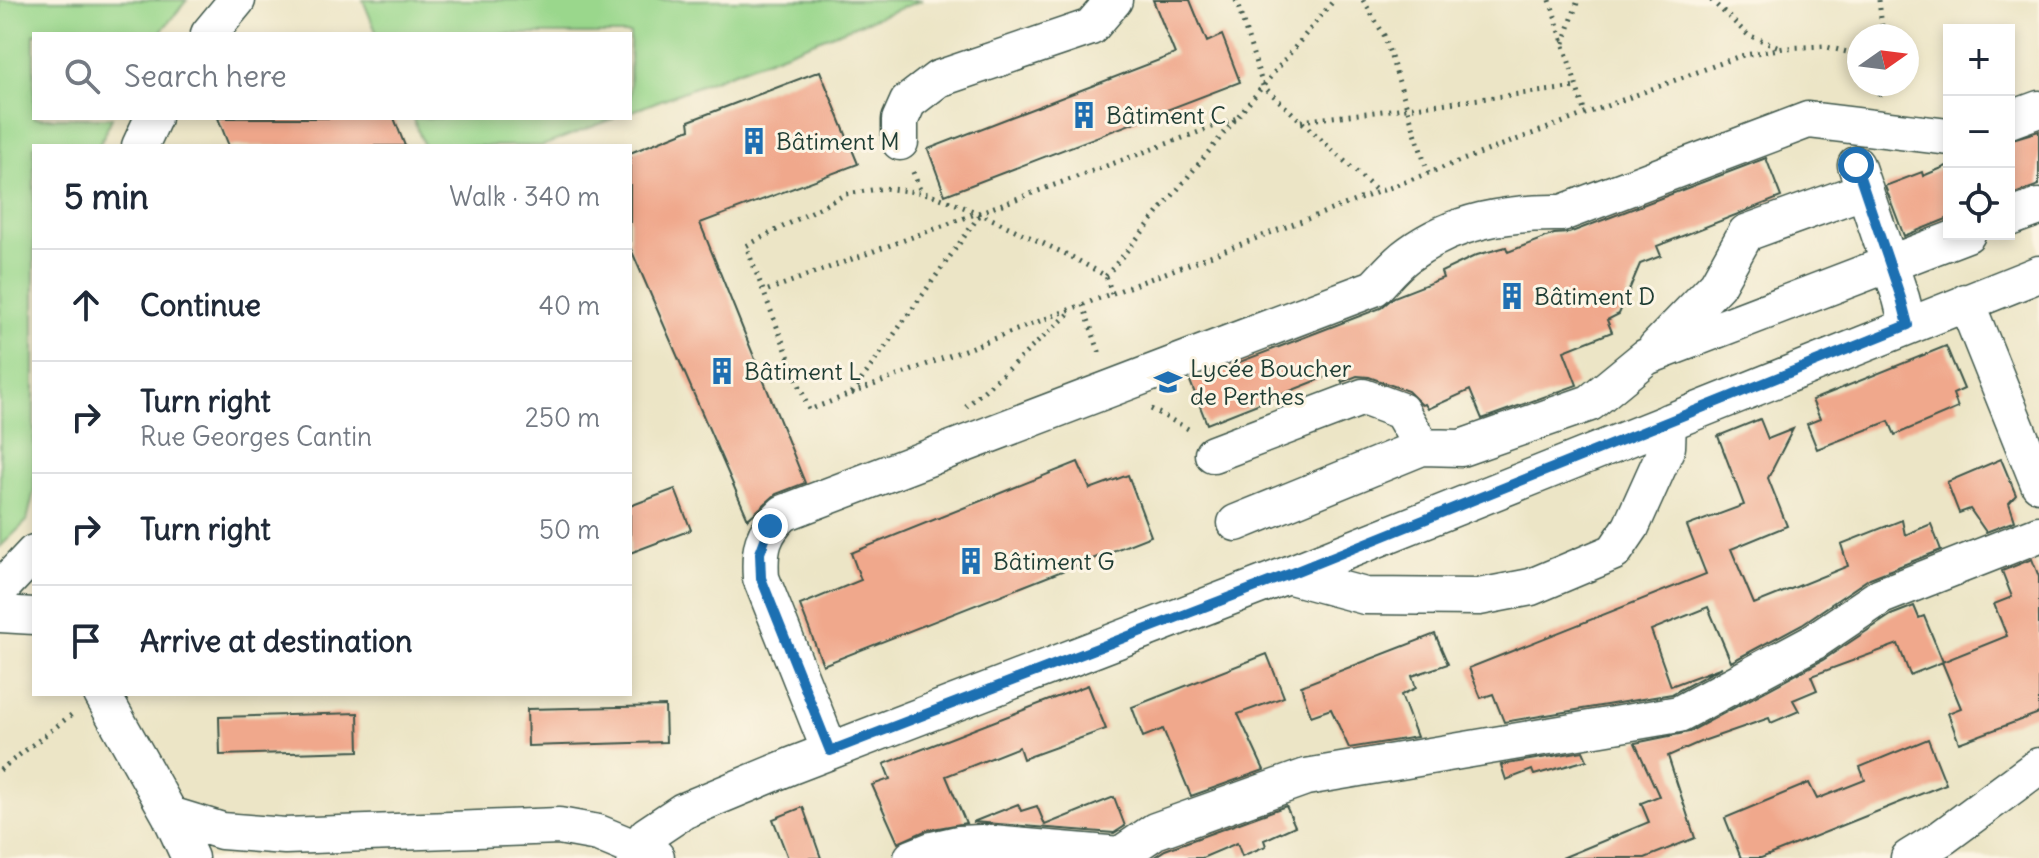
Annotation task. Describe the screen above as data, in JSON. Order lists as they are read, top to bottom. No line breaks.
{"places":{"building":["Bâtiment C","Bâtiment M","Bâtiment D","Bâtiment L","Bâtiment G"],"school or university":["Lycée Boucher de Perthes"]},"north":"right","page":{"map_buttons":["+","−"],"search":"Search here","heading":["5 min","Walk · 340 m"],"list":[["Continue","40 m"],["Turn right","Rue Georges Cantin","250 m"],["Turn right","50 m"],"Arrive at destination"]}}
